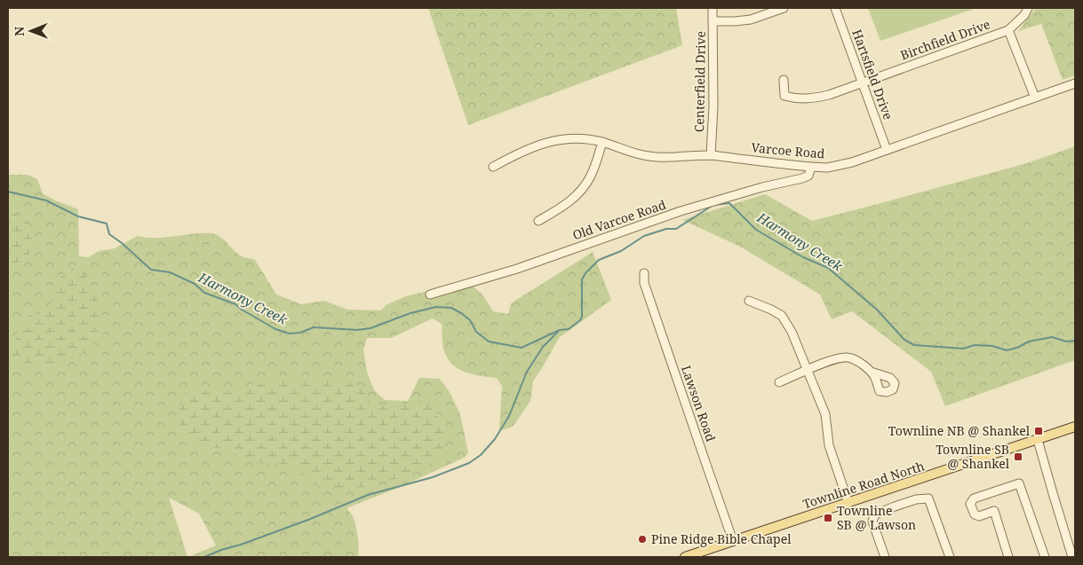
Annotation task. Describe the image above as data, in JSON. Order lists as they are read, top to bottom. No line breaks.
{"streets":{"main road":["Townline Road North"],"street":["Birchfield Drive","Hartsfield Drive","Centerfield Drive","Varcoe Road","Old Varcoe Road","Lawson Road"]},"crossings":[["Birchfield Drive","Hartsfield Drive"],["Hartsfield Drive","Varcoe Road"],["Centerfield Drive","Varcoe Road"],["Varcoe Road","Old Varcoe Road"],["Lawson Road","Townline Road North"]],"water":["Harmony Creek"],"places":{"transit":["Townline NB @ Shankel","Townline SB @ Shankel","Townline SB @ Lawson"],"other":["Pine Ridge Bible Chapel"]},"north":"left"}
